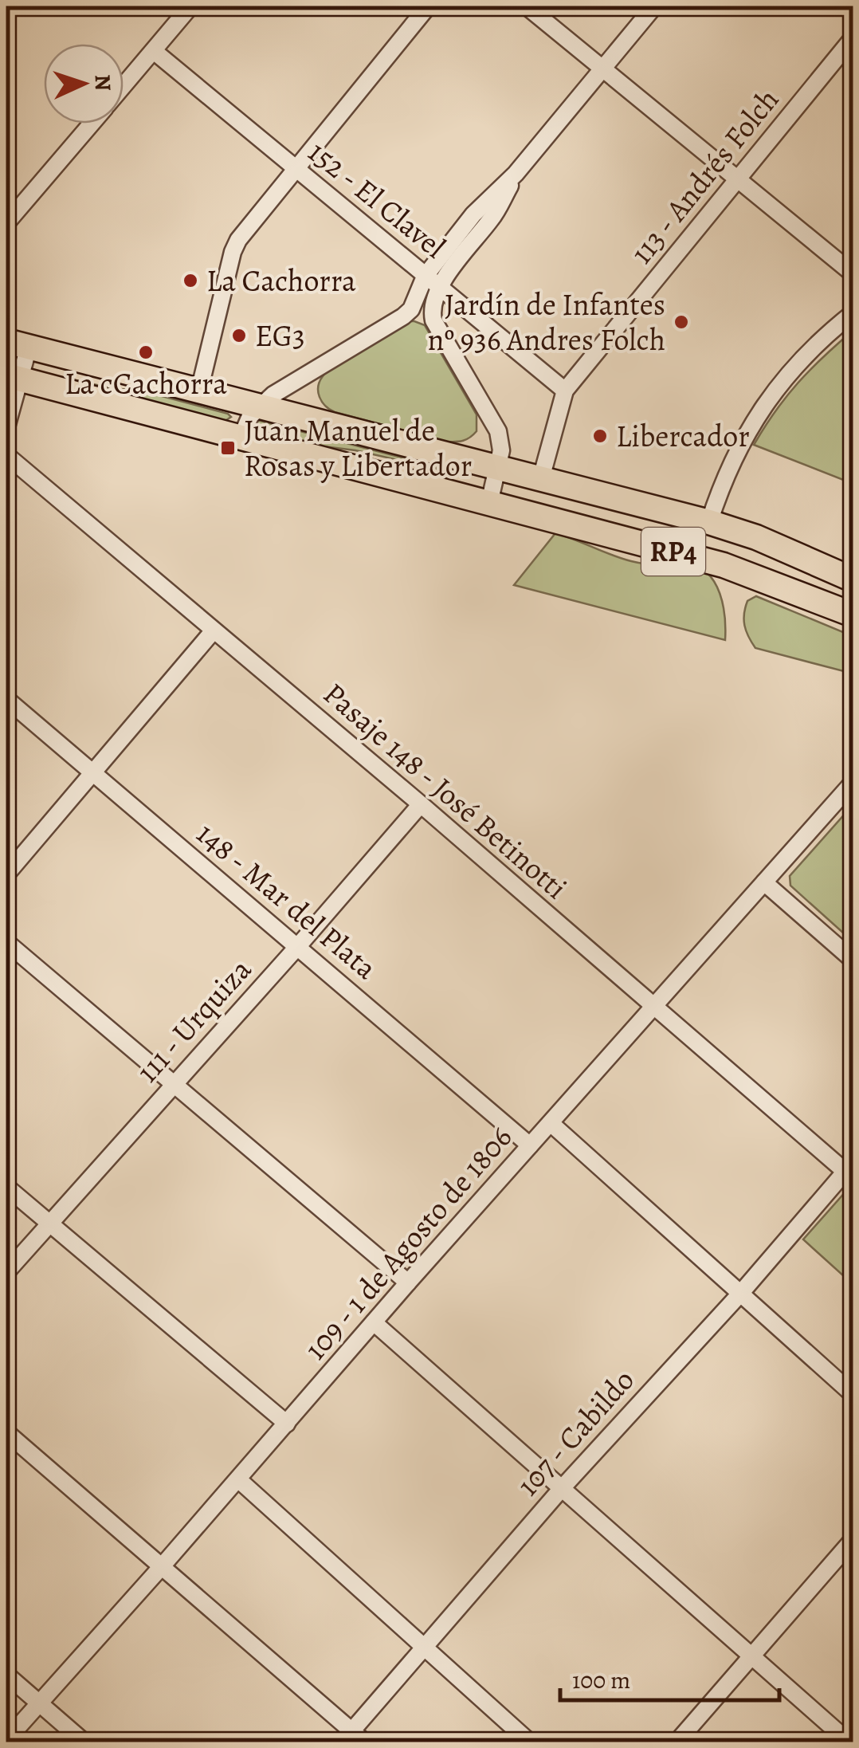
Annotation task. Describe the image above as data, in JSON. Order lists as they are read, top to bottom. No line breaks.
{"streets":{"main road":["RP4"],"street":["113 - Andrés Folch","152 - El Clavel","Pasaje 148 - José Betinotti","148 - Mar del Plata","111 - Urquiza","109 - 1 de Agosto de 1806","107 - Cabildo"]},"crossings":[["113 - Andrés Folch","152 - El Clavel"],["113 - Andrés Folch","RP4"],["Pasaje 148 - José Betinotti","111 - Urquiza"],["Pasaje 148 - José Betinotti","109 - 1 de Agosto de 1806"],["Pasaje 148 - José Betinotti","107 - Cabildo"],["148 - Mar del Plata","111 - Urquiza"],["148 - Mar del Plata","109 - 1 de Agosto de 1806"]],"places":{"other":["La Cachorra","Jardín de Infantes nº 936 Andres Folch","EG3","La cCachorra","Libercador"],"transit":["Juan Manuel de Rosas y Libertador"]},"scale_bar":"100 m","north":"right"}
